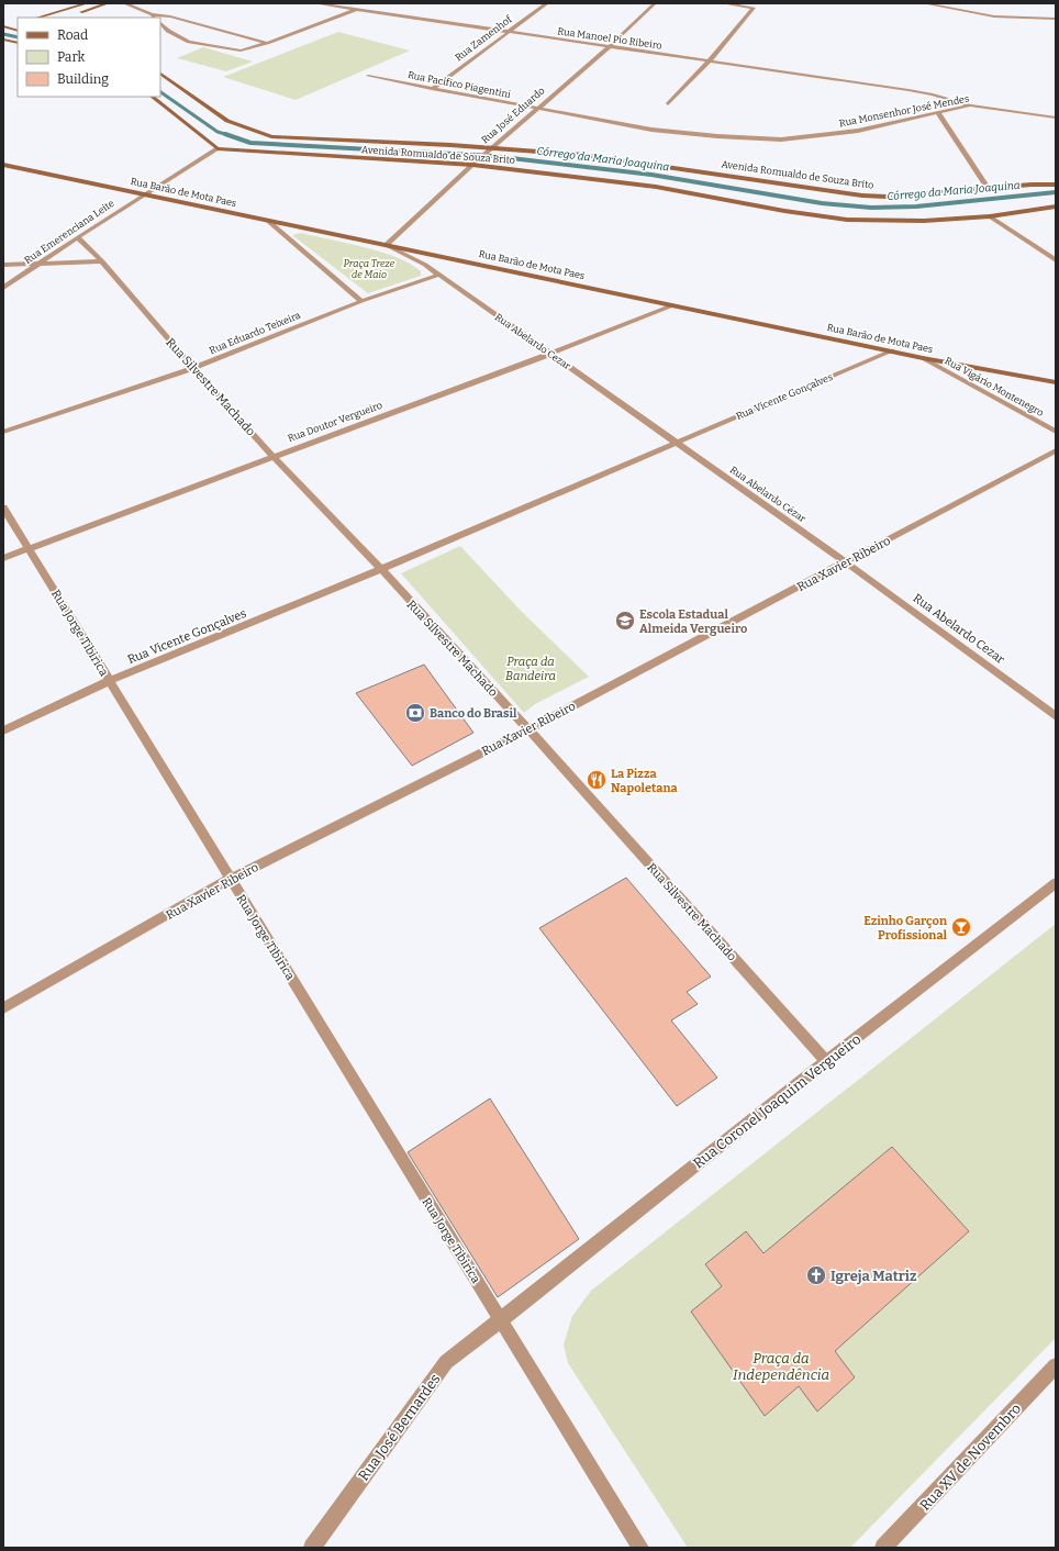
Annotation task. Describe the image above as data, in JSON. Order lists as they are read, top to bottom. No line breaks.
{"streets":{"main road":["Avenida Romualdo de Souza Brito","Rua Barão de Mota Paes"],"street":["Rua Zamenhof","Rua Manoel Pio Ribeiro","Rua Pacifico Piagentini","Rua Monsenhor José Mendes","Rua José Eduardo","Rua Emerenciana Leite","Rua Eduardo Teixeira","Rua Abelardo Cezar","Rua Silvestre Machado","Rua Vigário Montenegro","Rua Vicente Gonçalves","Rua Doutor Vergueiro","Rua Abelardo Cézar","Rua Xavier Ribeiro","Rua Jorge Tibirica","Rua Coronel Joaquim Vergueiro","Rua José Bernardes","Rua XV de Novembro"]},"crossings":[["Rua Zamenhof","Rua Manoel Pio Ribeiro"],["Rua Zamenhof","Rua Pacifico Piagentini"],["Rua Manoel Pio Ribeiro","Rua Monsenhor José Mendes"],["Rua Manoel Pio Ribeiro","Rua José Eduardo"],["Rua Pacifico Piagentini","Rua Monsenhor José Mendes"],["Rua Pacifico Piagentini","Rua José Eduardo"],["Rua José Eduardo","Avenida Romualdo de Souza Brito"],["Rua José Eduardo","Rua Barão de Mota Paes"],["Rua José Eduardo","Rua Abelardo Cezar"],["Avenida Romualdo de Souza Brito","Rua Emerenciana Leite"],["Rua Barão de Mota Paes","Rua Emerenciana Leite"],["Rua Barão de Mota Paes","Rua Abelardo Cezar"],["Rua Barão de Mota Paes","Rua Vigário Montenegro"],["Rua Barão de Mota Paes","Rua Vicente Gonçalves"],["Rua Barão de Mota Paes","Rua Doutor Vergueiro"],["Rua Emerenciana Leite","Rua Silvestre Machado"],["Rua Eduardo Teixeira","Rua Abelardo Cezar"],["Rua Eduardo Teixeira","Rua Silvestre Machado"],["Rua Abelardo Cezar","Rua Vicente Gonçalves"],["Rua Abelardo Cezar","Rua Doutor Vergueiro"],["Rua Abelardo Cezar","Rua Abelardo Cézar"],["Rua Abelardo Cezar","Rua Xavier Ribeiro"],["Rua Silvestre Machado","Rua Vicente Gonçalves"],["Rua Silvestre Machado","Rua Doutor Vergueiro"],["Rua Silvestre Machado","Rua Xavier Ribeiro"],["Rua Silvestre Machado","Rua Coronel Joaquim Vergueiro"],["Rua Vicente Gonçalves","Rua Abelardo Cézar"],["Rua Vicente Gonçalves","Rua Jorge Tibirica"],["Rua Doutor Vergueiro","Rua Jorge Tibirica"],["Rua Abelardo Cézar","Rua Xavier Ribeiro"],["Rua Xavier Ribeiro","Rua Jorge Tibirica"],["Rua Jorge Tibirica","Rua Coronel Joaquim Vergueiro"],["Rua Jorge Tibirica","Rua José Bernardes"],["Rua Coronel Joaquim Vergueiro","Rua José Bernardes"]],"water":["Córrego da Maria Joaquina"],"parks":["Praça Treze de Maio","Praça da Bandeira","Praça da Independência"],"places":{"school or university":["Escola Estadual Almeida Vergueiro"],"bank":["Banco do Brasil"],"restaurant":["La Pizza Napoletana"],"bar":["Ezinho Garçon Profissional"],"church":["Igreja Matriz"]},"legend":["Road","Park","Building"]}
